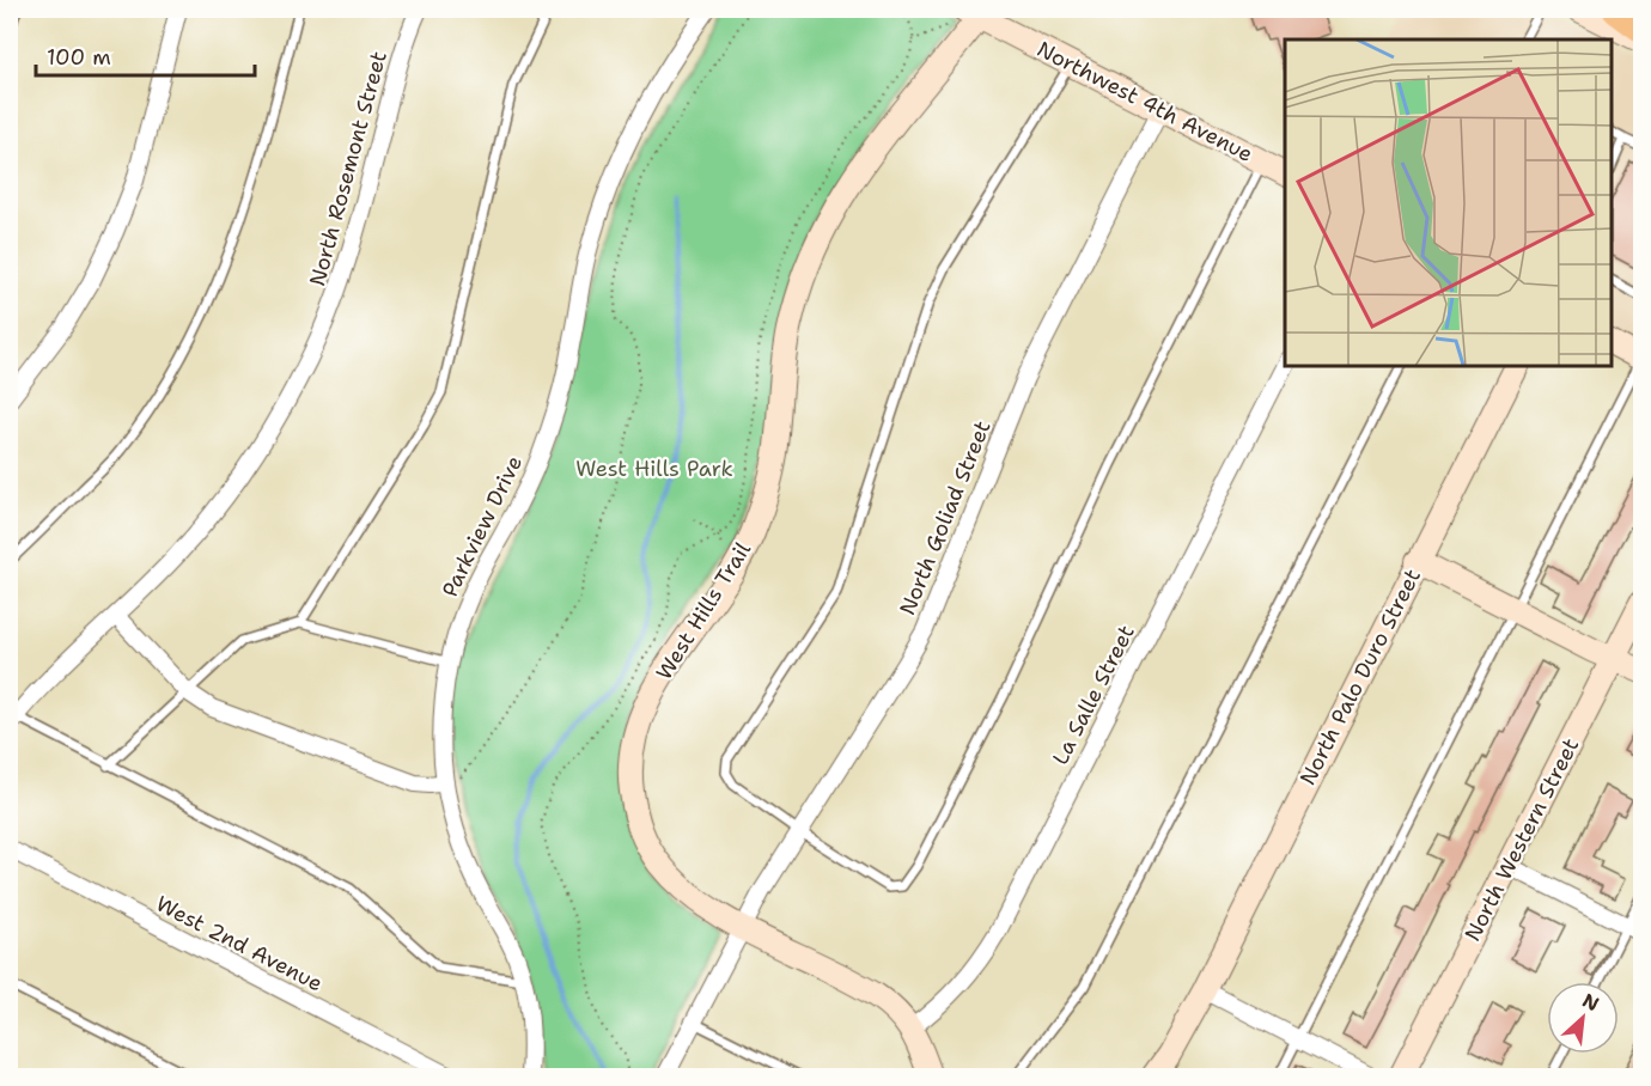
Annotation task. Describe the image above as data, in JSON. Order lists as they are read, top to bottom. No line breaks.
{"streets":{"street":["Northwest 4th Avenue","North Rosemont Street","North Goliad Street","Parkview Drive","West Hills Trail","North Palo Duro Street","La Salle Street","North Western Street","West 2nd Avenue"]},"crossings":[["Northwest 4th Avenue","North Goliad Street"],["Northwest 4th Avenue","West Hills Trail"],["North Goliad Street","West Hills Trail"],["West Hills Trail","La Salle Street"]],"parks":["West Hills Park"],"scale_bar":"100 m","north":"top right"}
